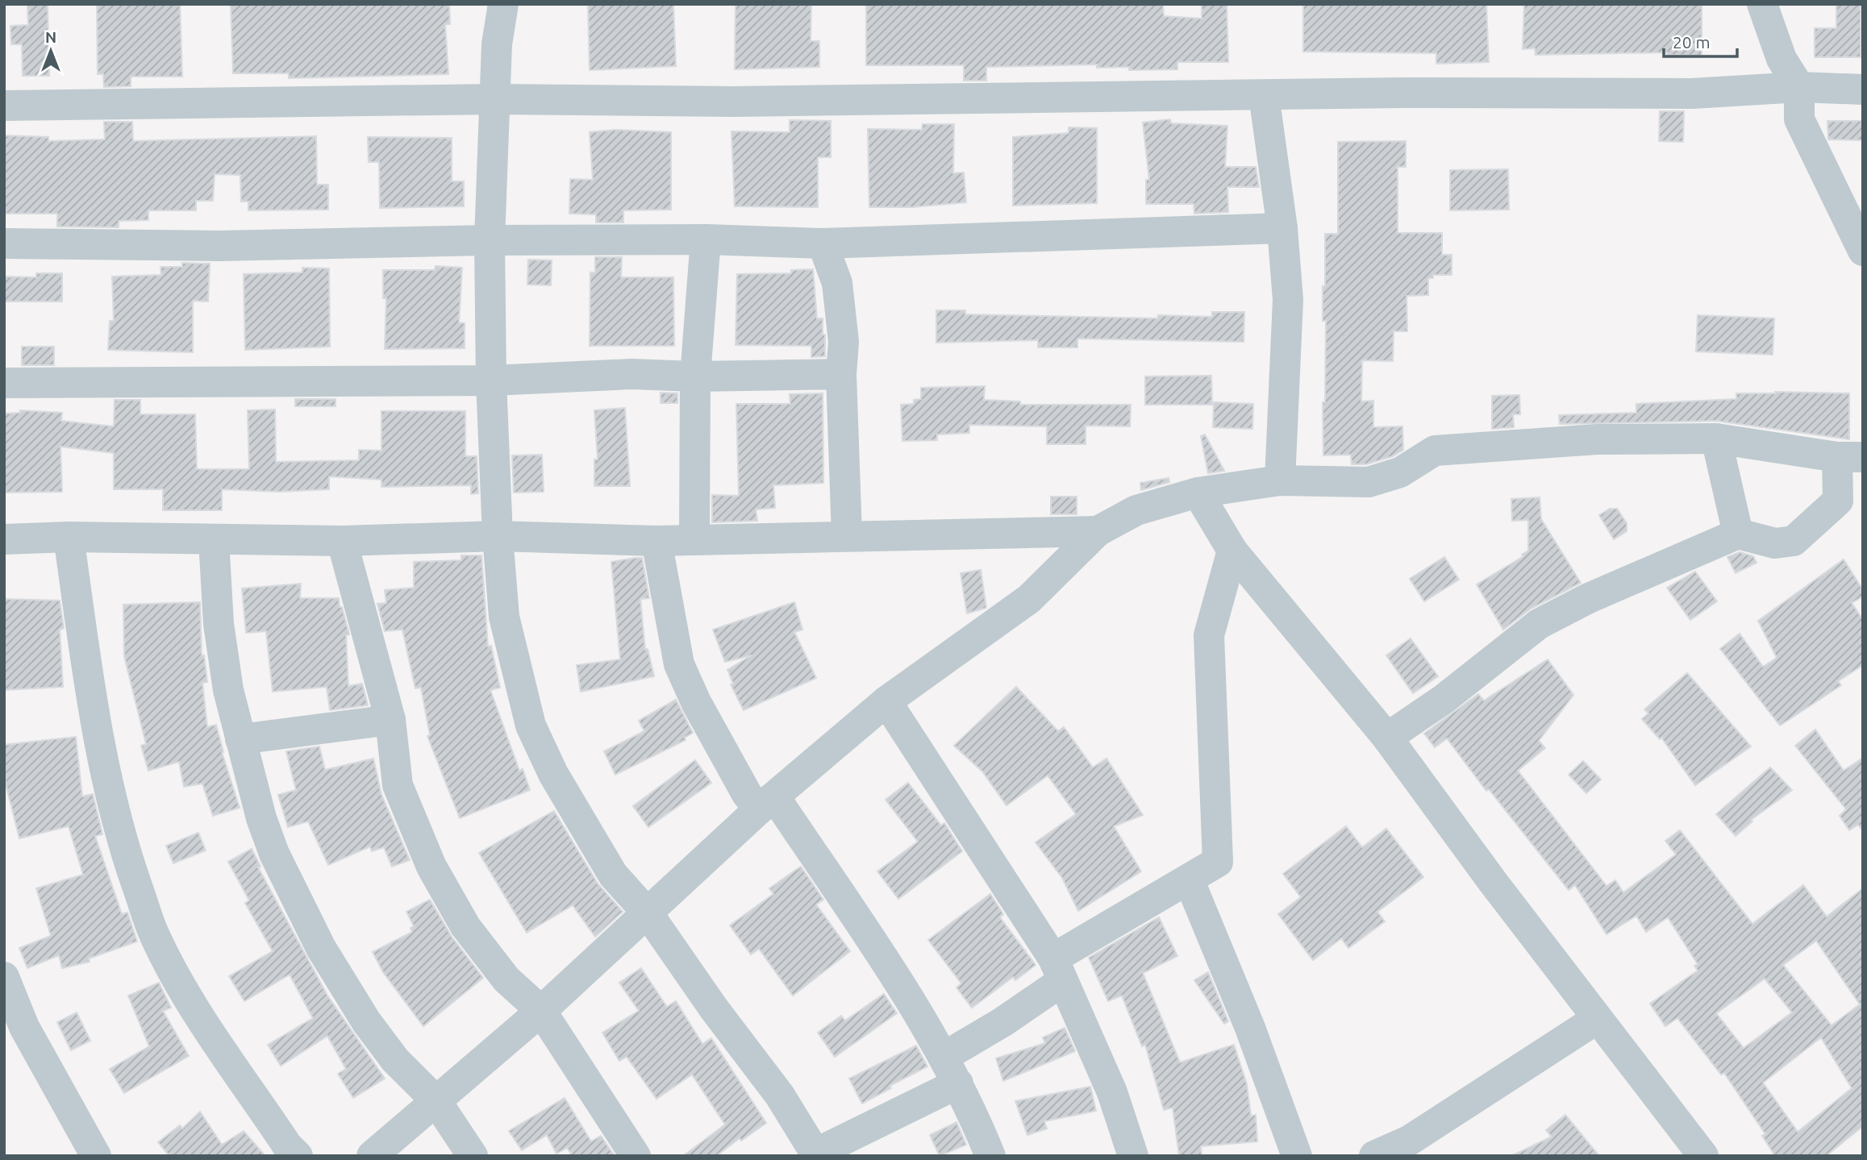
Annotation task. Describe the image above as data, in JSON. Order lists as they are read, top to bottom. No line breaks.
{"scale_bar":"20 m","north":"top"}
